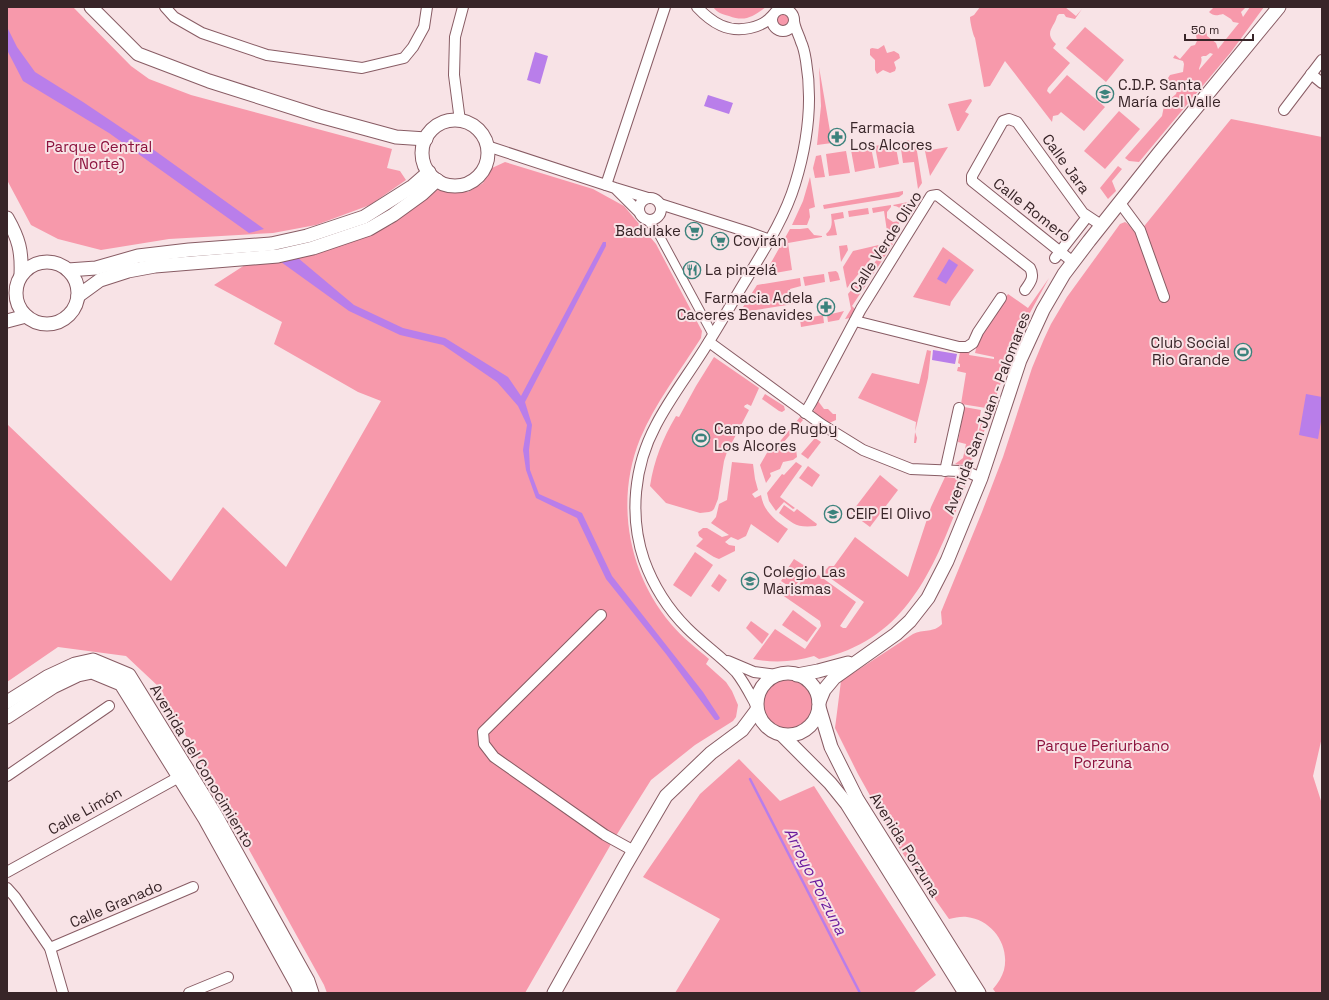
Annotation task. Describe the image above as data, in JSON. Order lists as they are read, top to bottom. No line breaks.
{"streets":{"street":["Calle Jara","Calle Romero","Calle Verde Olivo","Avenida San Juan - Palomares","Avenida del Conocimiento","Calle Limón","Avenida Porzuna","Calle Granado"]},"crossings":[["Calle Jara","Calle Romero"],["Calle Jara","Avenida San Juan - Palomares"],["Calle Romero","Avenida San Juan - Palomares"],["Avenida del Conocimiento","Calle Limón"]],"water":["Arroyo Porzuna"],"parks":["Parque Central (Norte)","Parque Periurbano Porzuna"],"places":{"school or university":["C.D.P. Santa María del Valle","CEIP El Olivo","Colegio Las Marismas"],"pharmacy":["Farmacia Los Alcores","Farmacia Adela Caceres Benavides"],"supermarket":["Badulake","Covirán"],"restaurant":["La pinzelá"],"sports":["Club Social Rio Grande","Campo de Rugby Los Alcores"]},"scale_bar":"50 m"}
